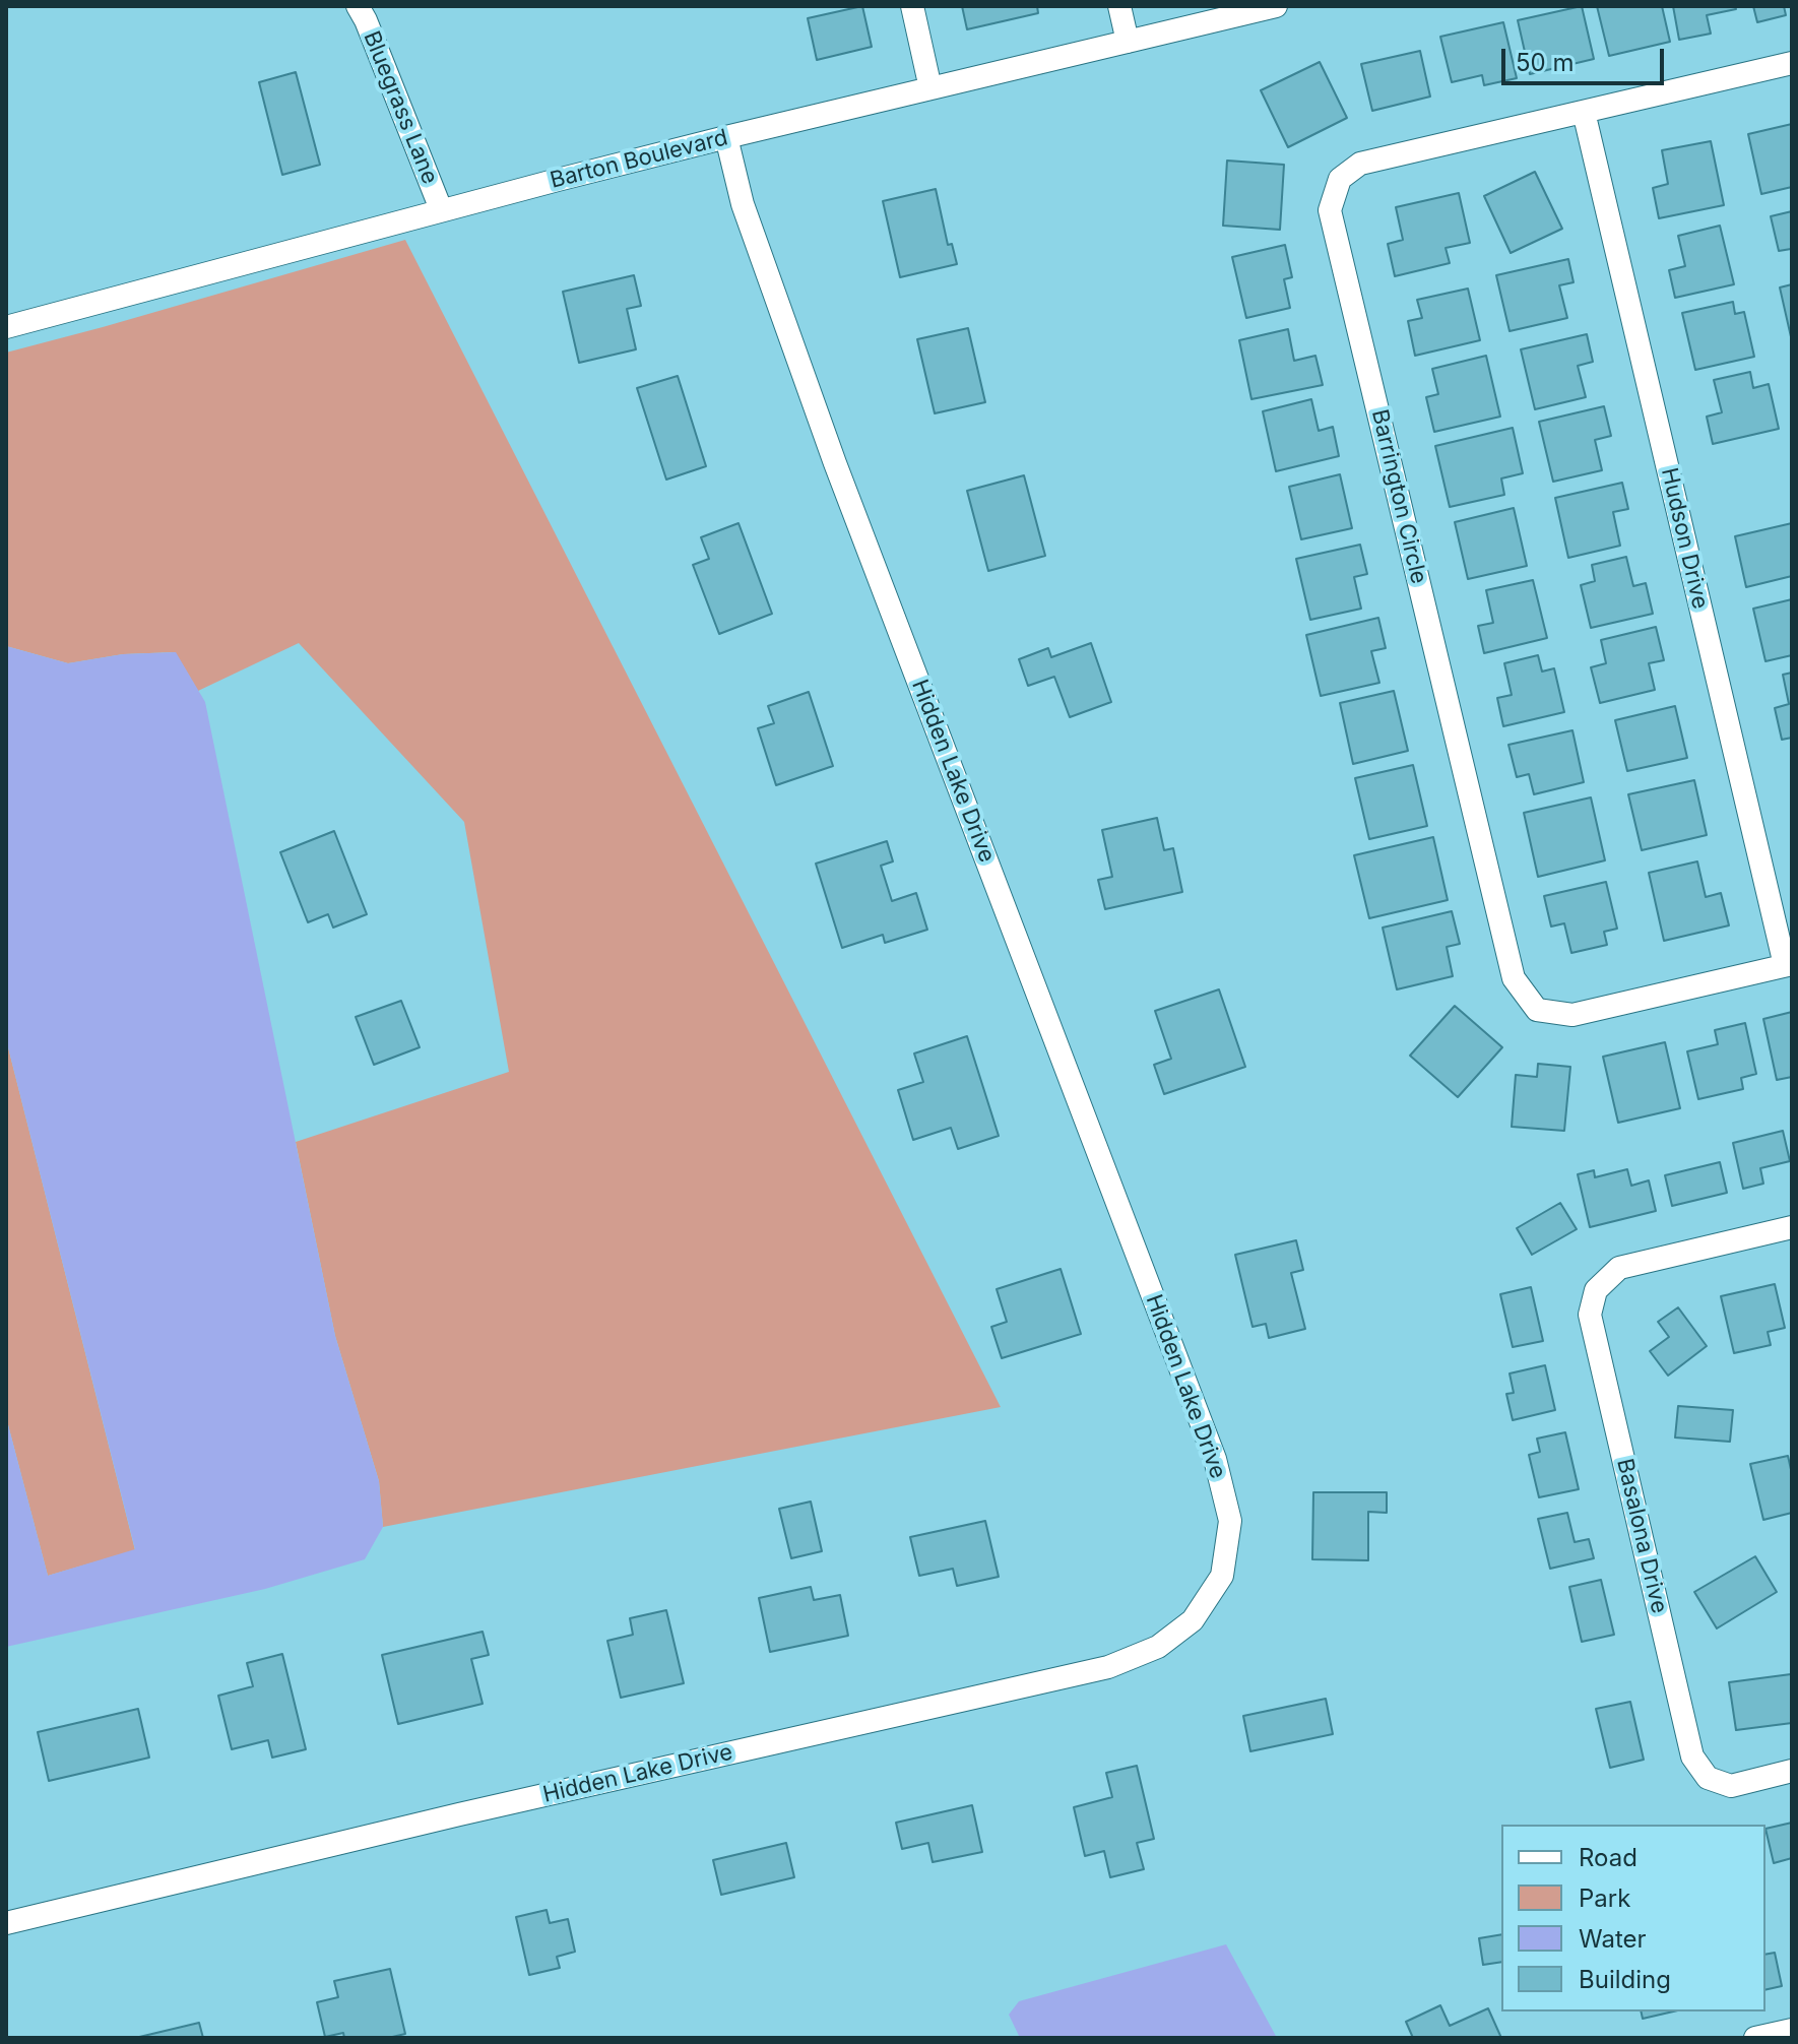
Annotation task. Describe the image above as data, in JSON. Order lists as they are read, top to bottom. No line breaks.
{"streets":{"street":["Bluegrass Lane","Barton Boulevard","Barrington Circle","Hudson Drive","Hidden Lake Drive","Basalona Drive"]},"crossings":[["Bluegrass Lane","Barton Boulevard"],["Barton Boulevard","Hidden Lake Drive"],["Barrington Circle","Hudson Drive"]],"legend":["Road","Park","Water","Building"],"scale_bar":"50 m"}
